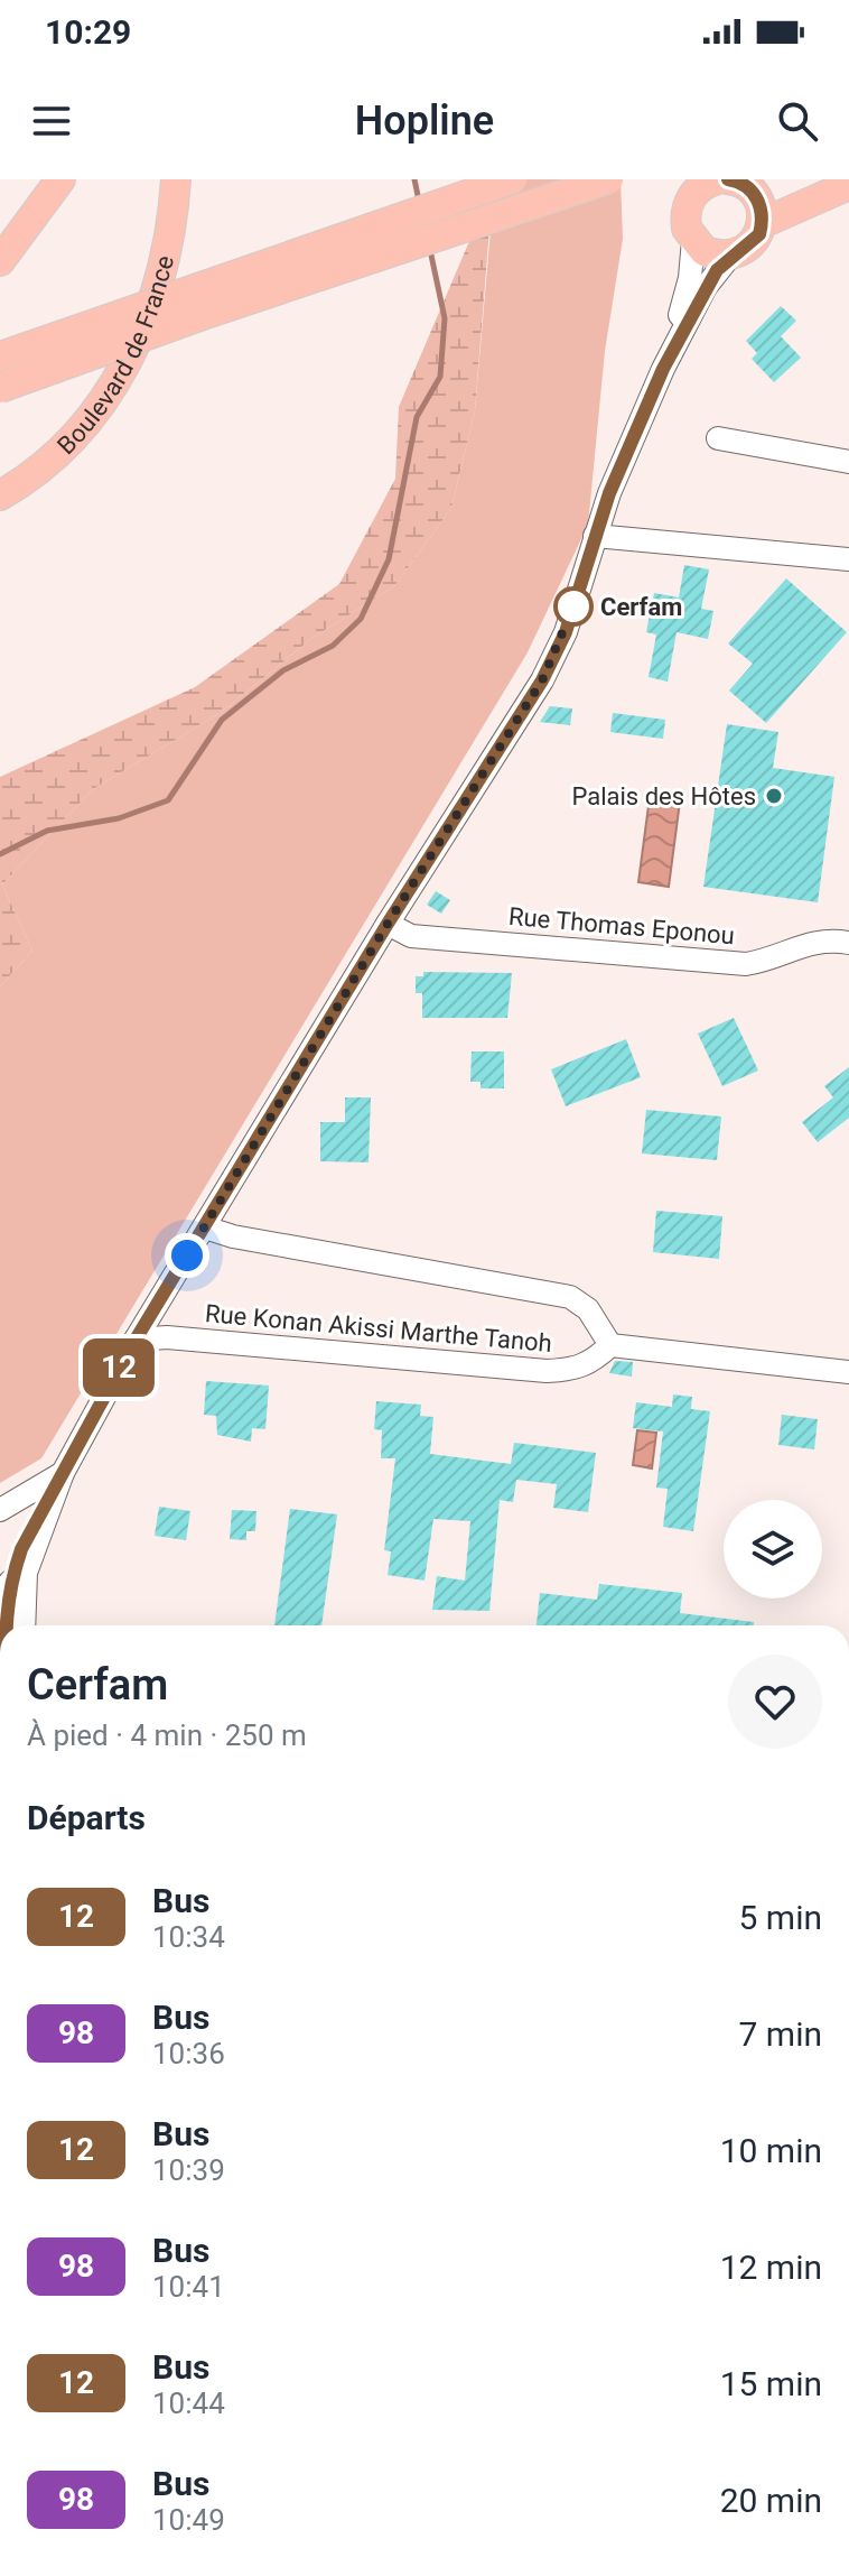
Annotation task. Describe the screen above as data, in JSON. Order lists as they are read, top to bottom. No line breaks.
{"streets":{"main road":["Boulevard de France"],"street":["Rue Thomas Eponou","Rue Konan Akissi Marthe Tanoh"]},"places":["Cerfam","Palais des Hôtes"],"lines":["bus line 12"],"page":{"status":"10:29","header":"Hopline","on_map":"12","heading":[["Cerfam","À pied · 4 min · 250 m"],"Départs"],"list":[{"mark":"12","name":"Bus","note":"10:34","value":"5 min"},{"mark":"98","name":"Bus","note":"10:36","value":"7 min"},{"mark":"12","name":"Bus","note":"10:39","value":"10 min"},{"mark":"98","name":"Bus","note":"10:41","value":"12 min"},{"mark":"12","name":"Bus","note":"10:44","value":"15 min"},{"mark":"98","name":"Bus","note":"10:49","value":"20 min"}]}}
